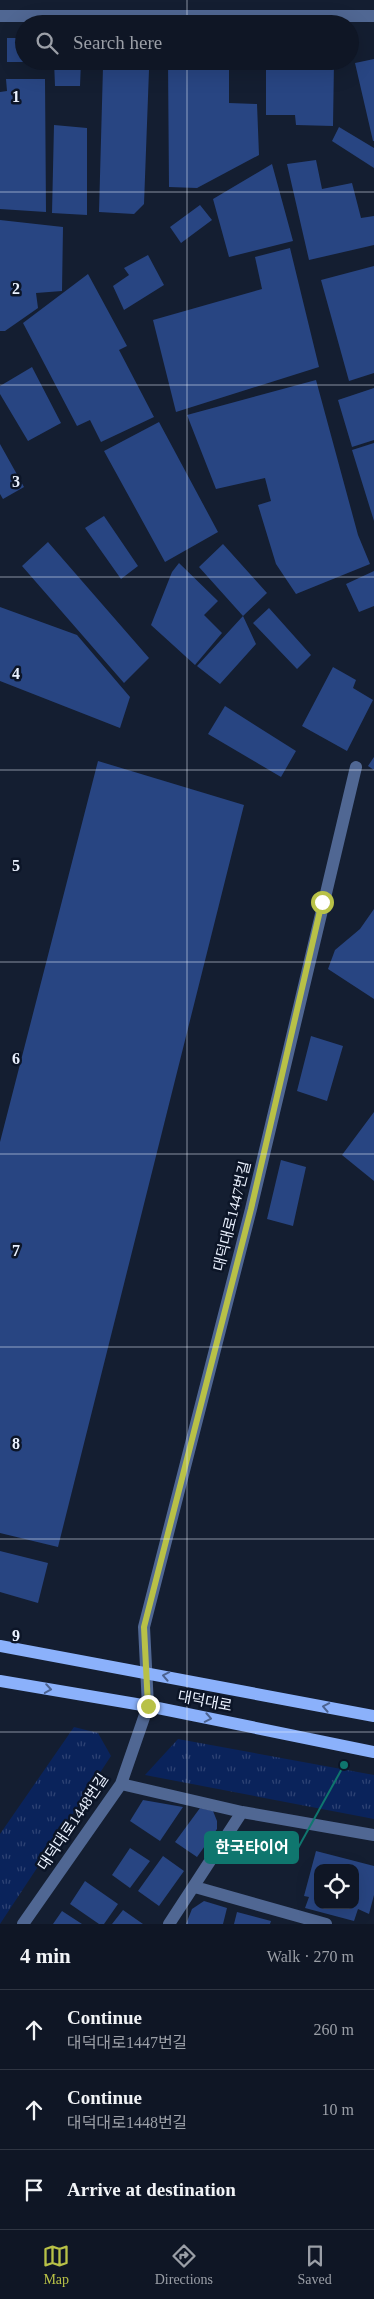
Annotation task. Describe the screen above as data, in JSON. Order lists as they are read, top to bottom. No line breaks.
{"streets":{"main road":["대덕대로"],"street":["대덕대로1447번길","대덕대로1448번길"]},"crossings":[["대덕대로1447번길","대덕대로"],["대덕대로1447번길","대덕대로1448번길"],["대덕대로","대덕대로1448번길"]],"places":["한국타이어"],"page":{"search":"Search here","heading":["4 min","Walk · 270 m"],"list":[["Continue","대덕대로1447번길","260 m"],["Continue","대덕대로1448번길","10 m"],"Arrive at destination"],"nav":["Map","Directions","Saved"]},"grid":{"rows":["1","2","3","4","5","6","7","8","9"]}}
